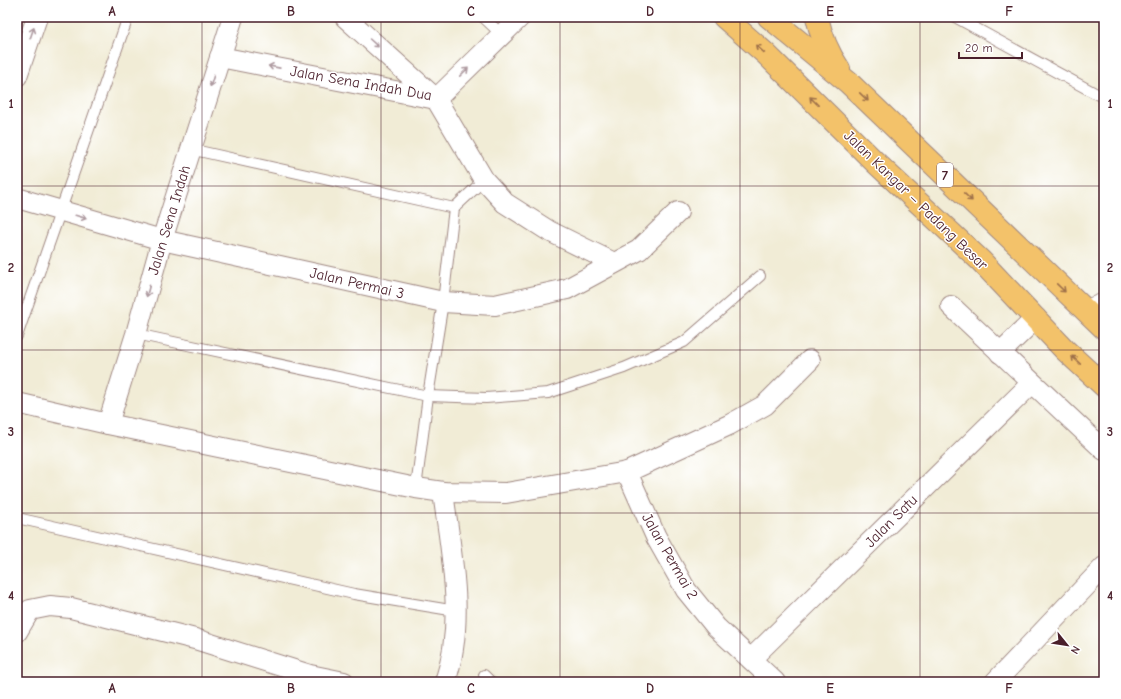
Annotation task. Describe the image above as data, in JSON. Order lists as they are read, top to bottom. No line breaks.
{"streets":{"highway":["7","Jalan Kangar – Padang Besar"],"street":["Jalan Sena Indah Dua","Jalan Sena Indah","Jalan Permai 3","Jalan Satu","Jalan Permai 2"]},"crossings":[["Jalan Sena Indah Dua","Jalan Sena Indah"],["Jalan Sena Indah","Jalan Permai 3"],["Jalan Satu","Jalan Permai 2"]],"one_way":["Jalan Sena Indah"],"scale_bar":"20 m","north":"bottom right","grid":{"columns":["A","B","C","D","E","F"],"rows":["1","2","3","4"]}}
